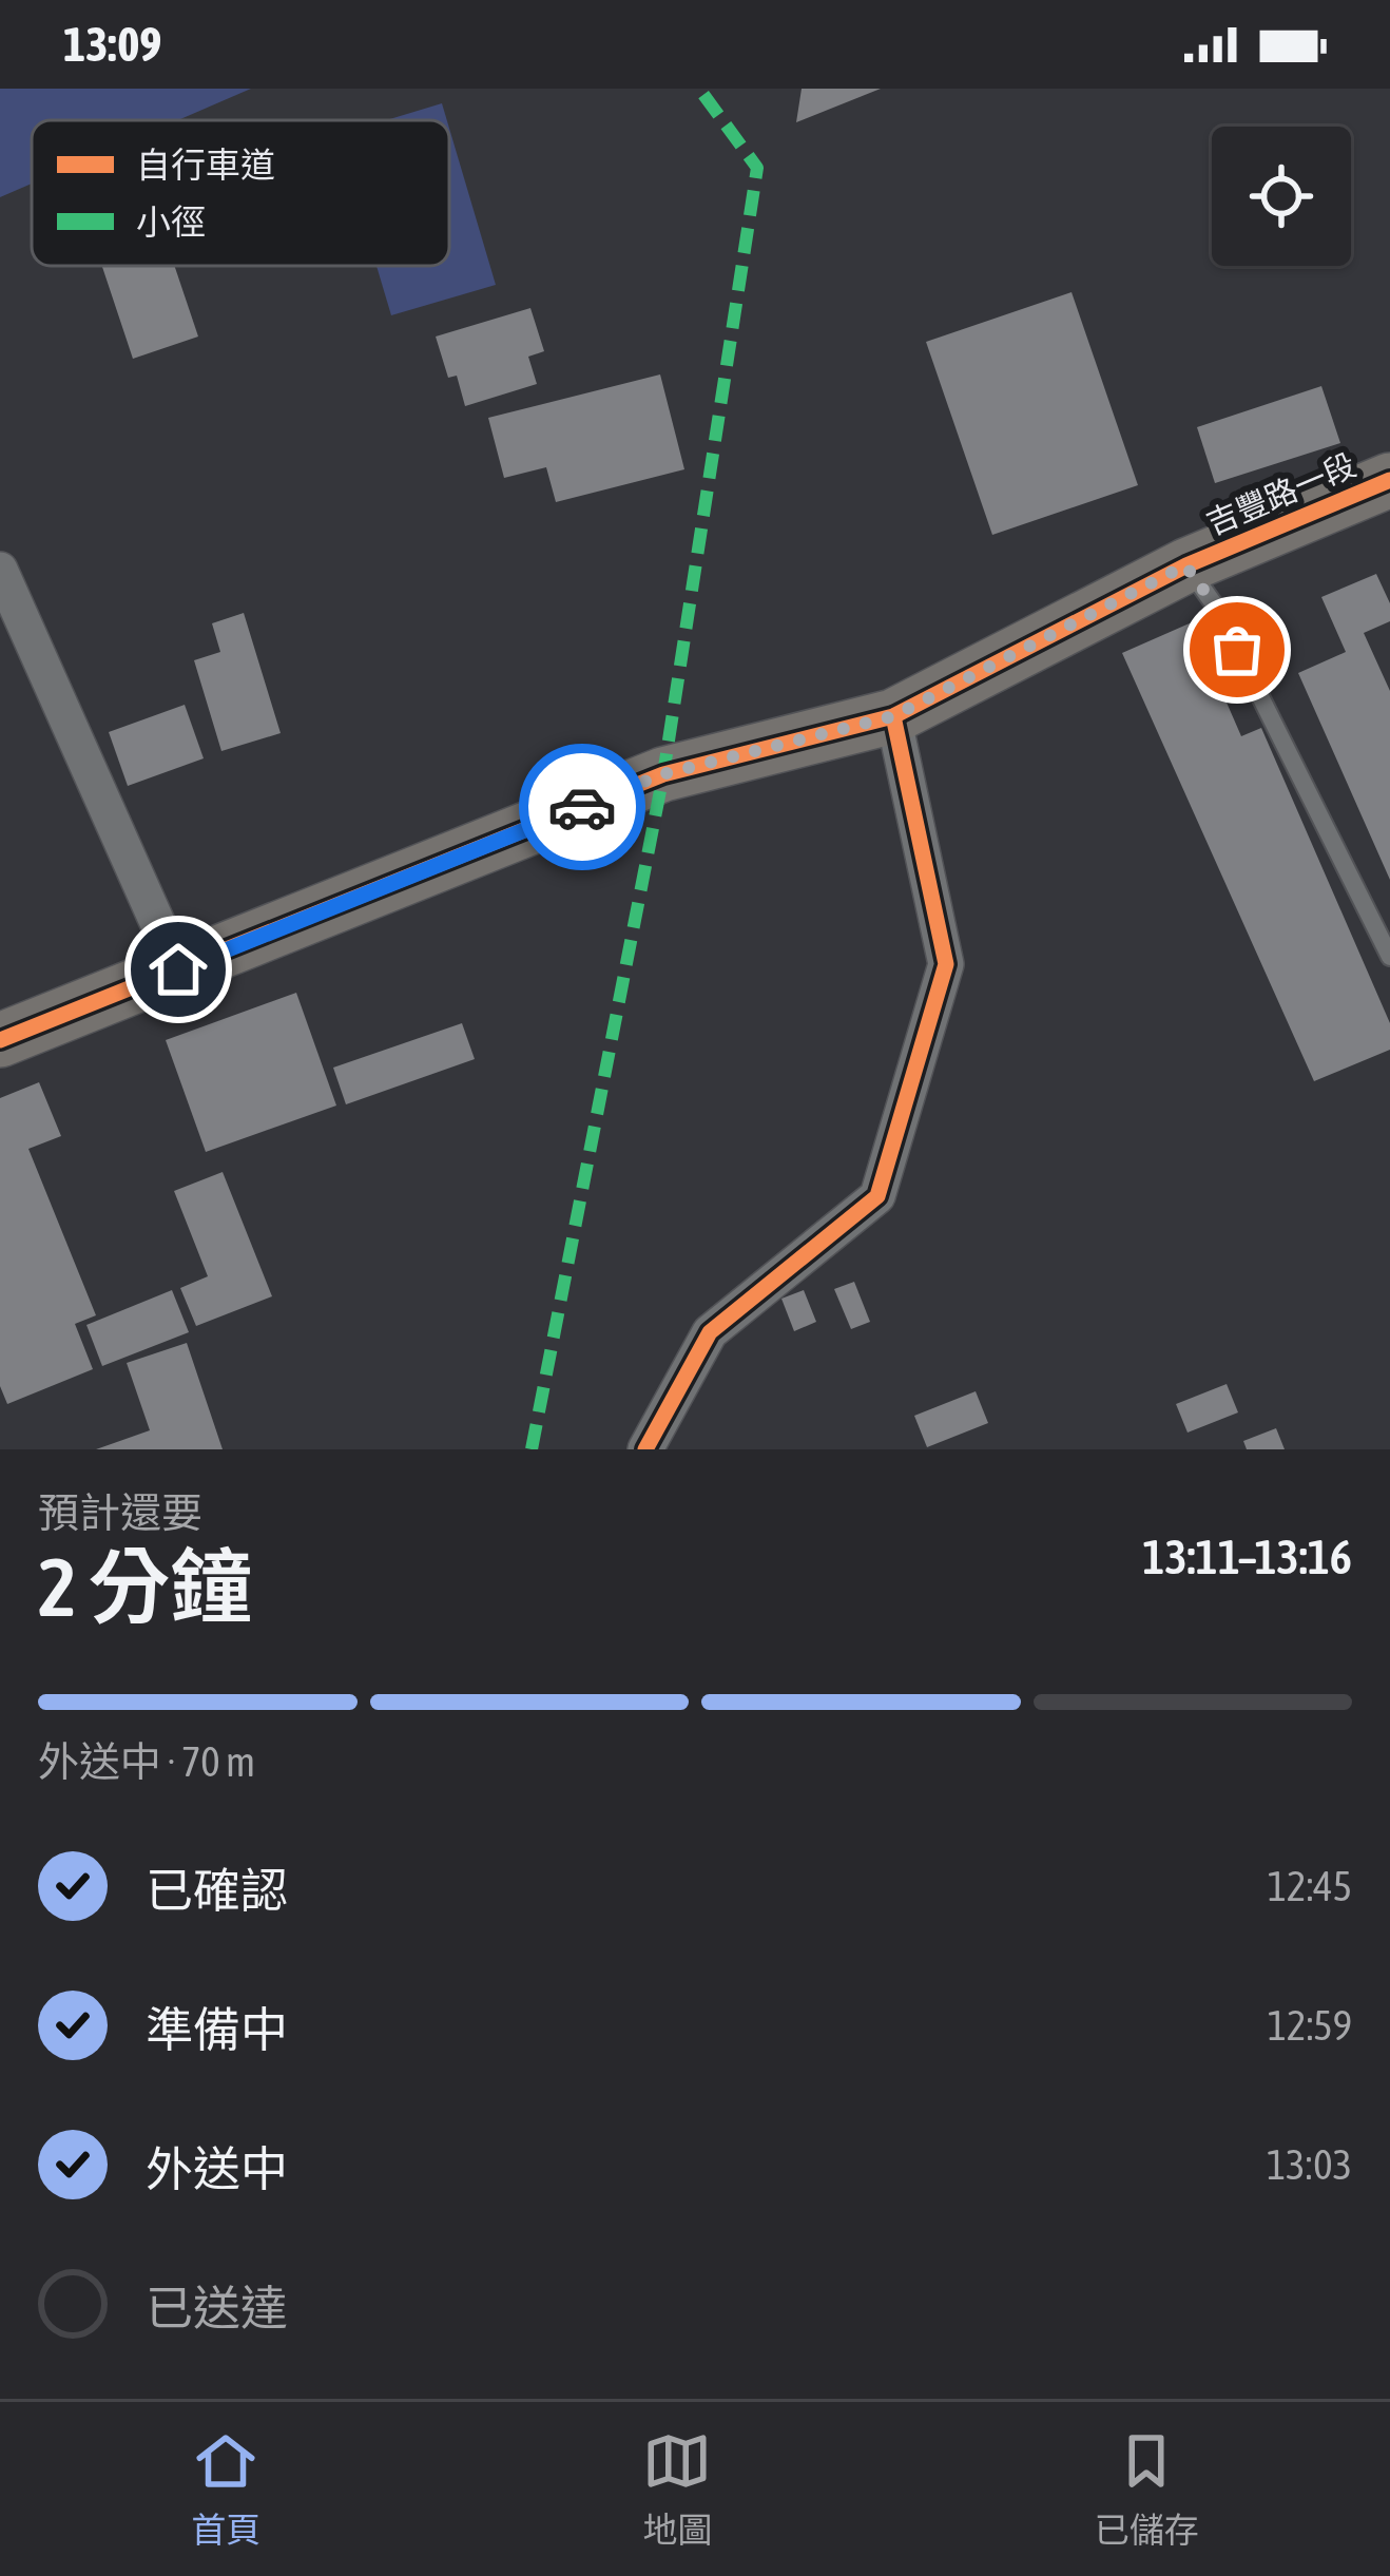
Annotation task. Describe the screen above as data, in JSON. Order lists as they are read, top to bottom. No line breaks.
{"streets":{"main road":["吉豐路一段"]},"legend":["自行車道","小徑"],"page":{"status":"13:09","heading":["2 分鐘","預計還要","13:11–13:16"],"bar":"外送中 · 70 m","list":[["已確認","12:45"],["準備中","12:59"],["外送中","13:03"],"已送達"],"tabs":["首頁","地圖","已儲存"]}}
